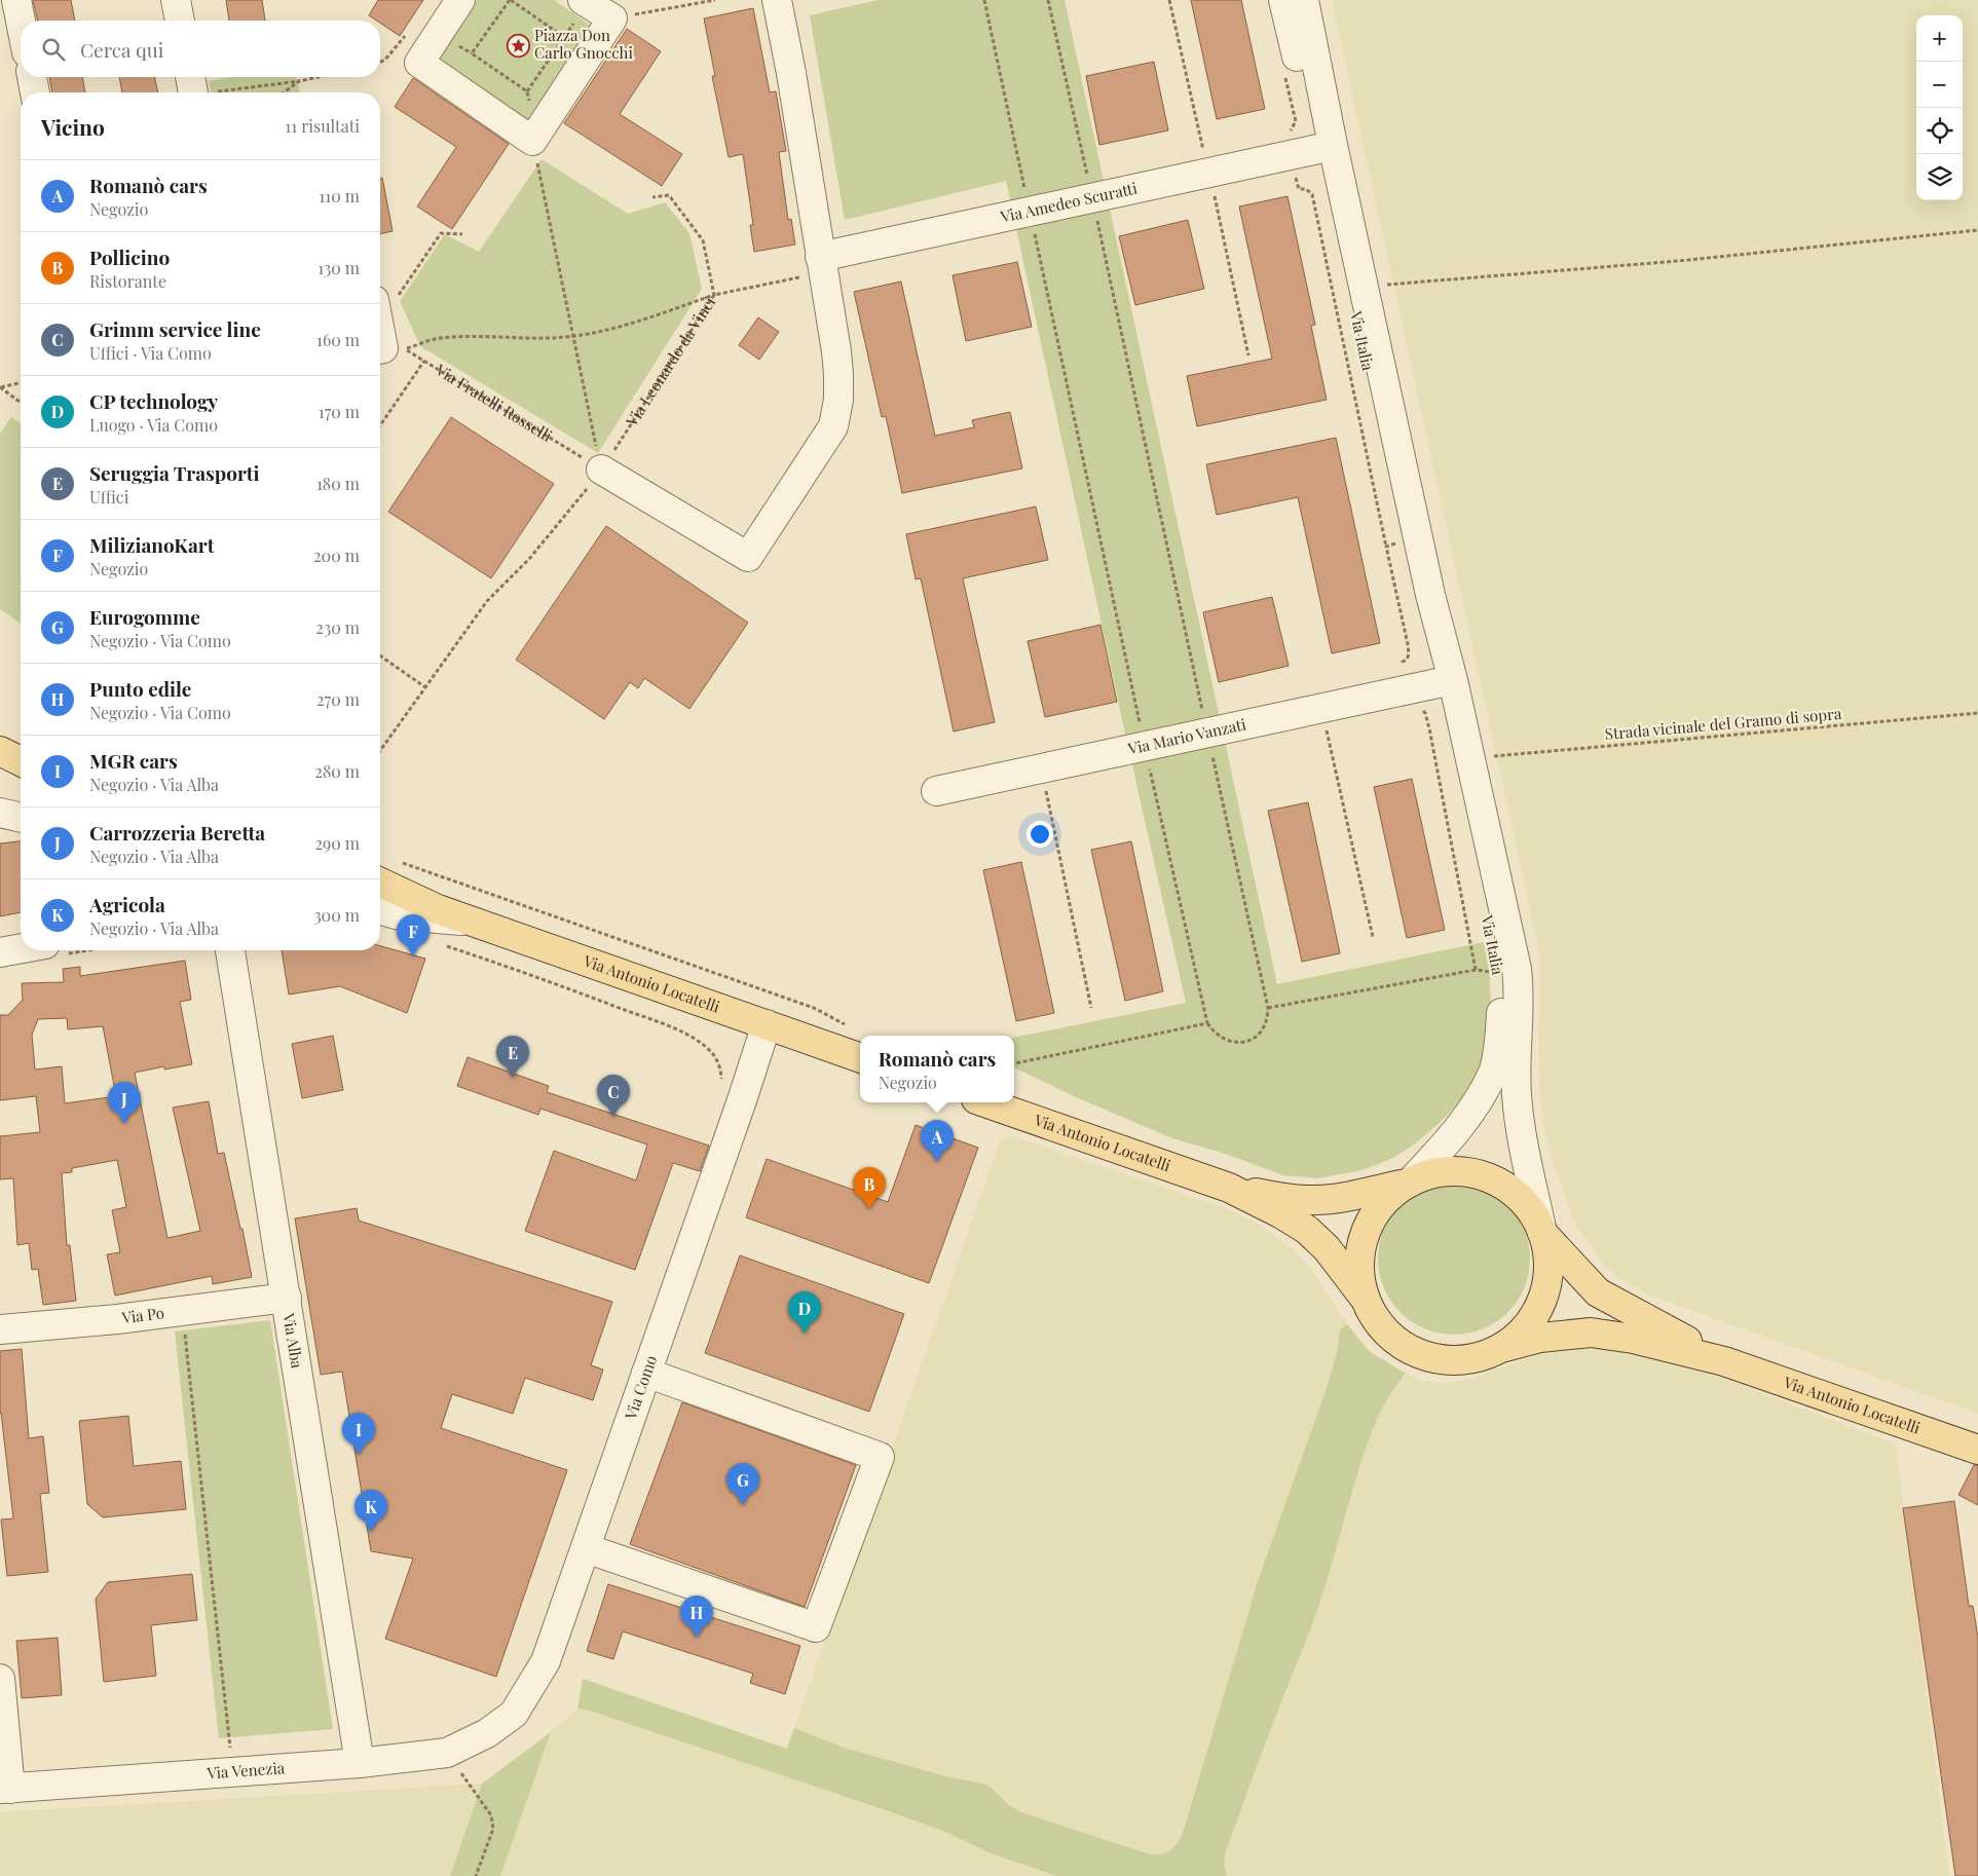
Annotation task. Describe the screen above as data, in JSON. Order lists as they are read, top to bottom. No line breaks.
{"streets":{"main road":["Via Antonio Locatelli"],"street":["Via Amedeo Scuratti","Via Italia","Via Mario Vanzati","Via Po","Via Alba","Via Como","Via Venezia"],"path":["Via Leonardo da Vinci","Via Fratelli Rosselli","Strada vicinale del Gramo di sopra"]},"crossings":[["Via Amedeo Scuratti","Via Italia"],["Via Amedeo Scuratti","Via Leonardo da Vinci"],["Via Italia","Strada vicinale del Gramo di sopra"],["Via Italia","Via Mario Vanzati"],["Via Italia","Via Antonio Locatelli"],["Via Leonardo da Vinci","Via Fratelli Rosselli"],["Via Antonio Locatelli","Via Como"],["Via Po","Via Alba"],["Via Alba","Via Venezia"],["Via Como","Via Venezia"]],"places":{"place":["Piazza Don Carlo Gnocchi"]},"page":{"map_buttons":["+","−"],"search":"Cerca qui","heading":["Vicino","11 risultati"],"list":[{"mark":"A","name":"Romanò cars","note":"Negozio","value":"110 m"},{"mark":"B","name":"Pollicino","note":"Ristorante","value":"130 m"},{"mark":"C","name":"Grimm service line","note":"Uffici · Via Como","value":"160 m"},{"mark":"D","name":"CP technology","note":"Luogo · Via Como","value":"170 m"},{"mark":"E","name":"Seruggia Trasporti","note":"Uffici","value":"180 m"},{"mark":"F","name":"MilizianoKart","note":"Negozio","value":"200 m"},{"mark":"G","name":"Eurogomme","note":"Negozio · Via Como","value":"230 m"},{"mark":"H","name":"Punto edile","note":"Negozio · Via Como","value":"270 m"},{"mark":"I","name":"MGR cars","note":"Negozio · Via Alba","value":"280 m"},{"mark":"J","name":"Carrozzeria Beretta","note":"Negozio · Via Alba","value":"290 m"},{"mark":"K","name":"Agricola","note":"Negozio · Via Alba","value":"300 m"}],"pins":["F","E","C","J","A","B","D","I","G","K","H"],"popup":["Romanò cars","Negozio"]}}
